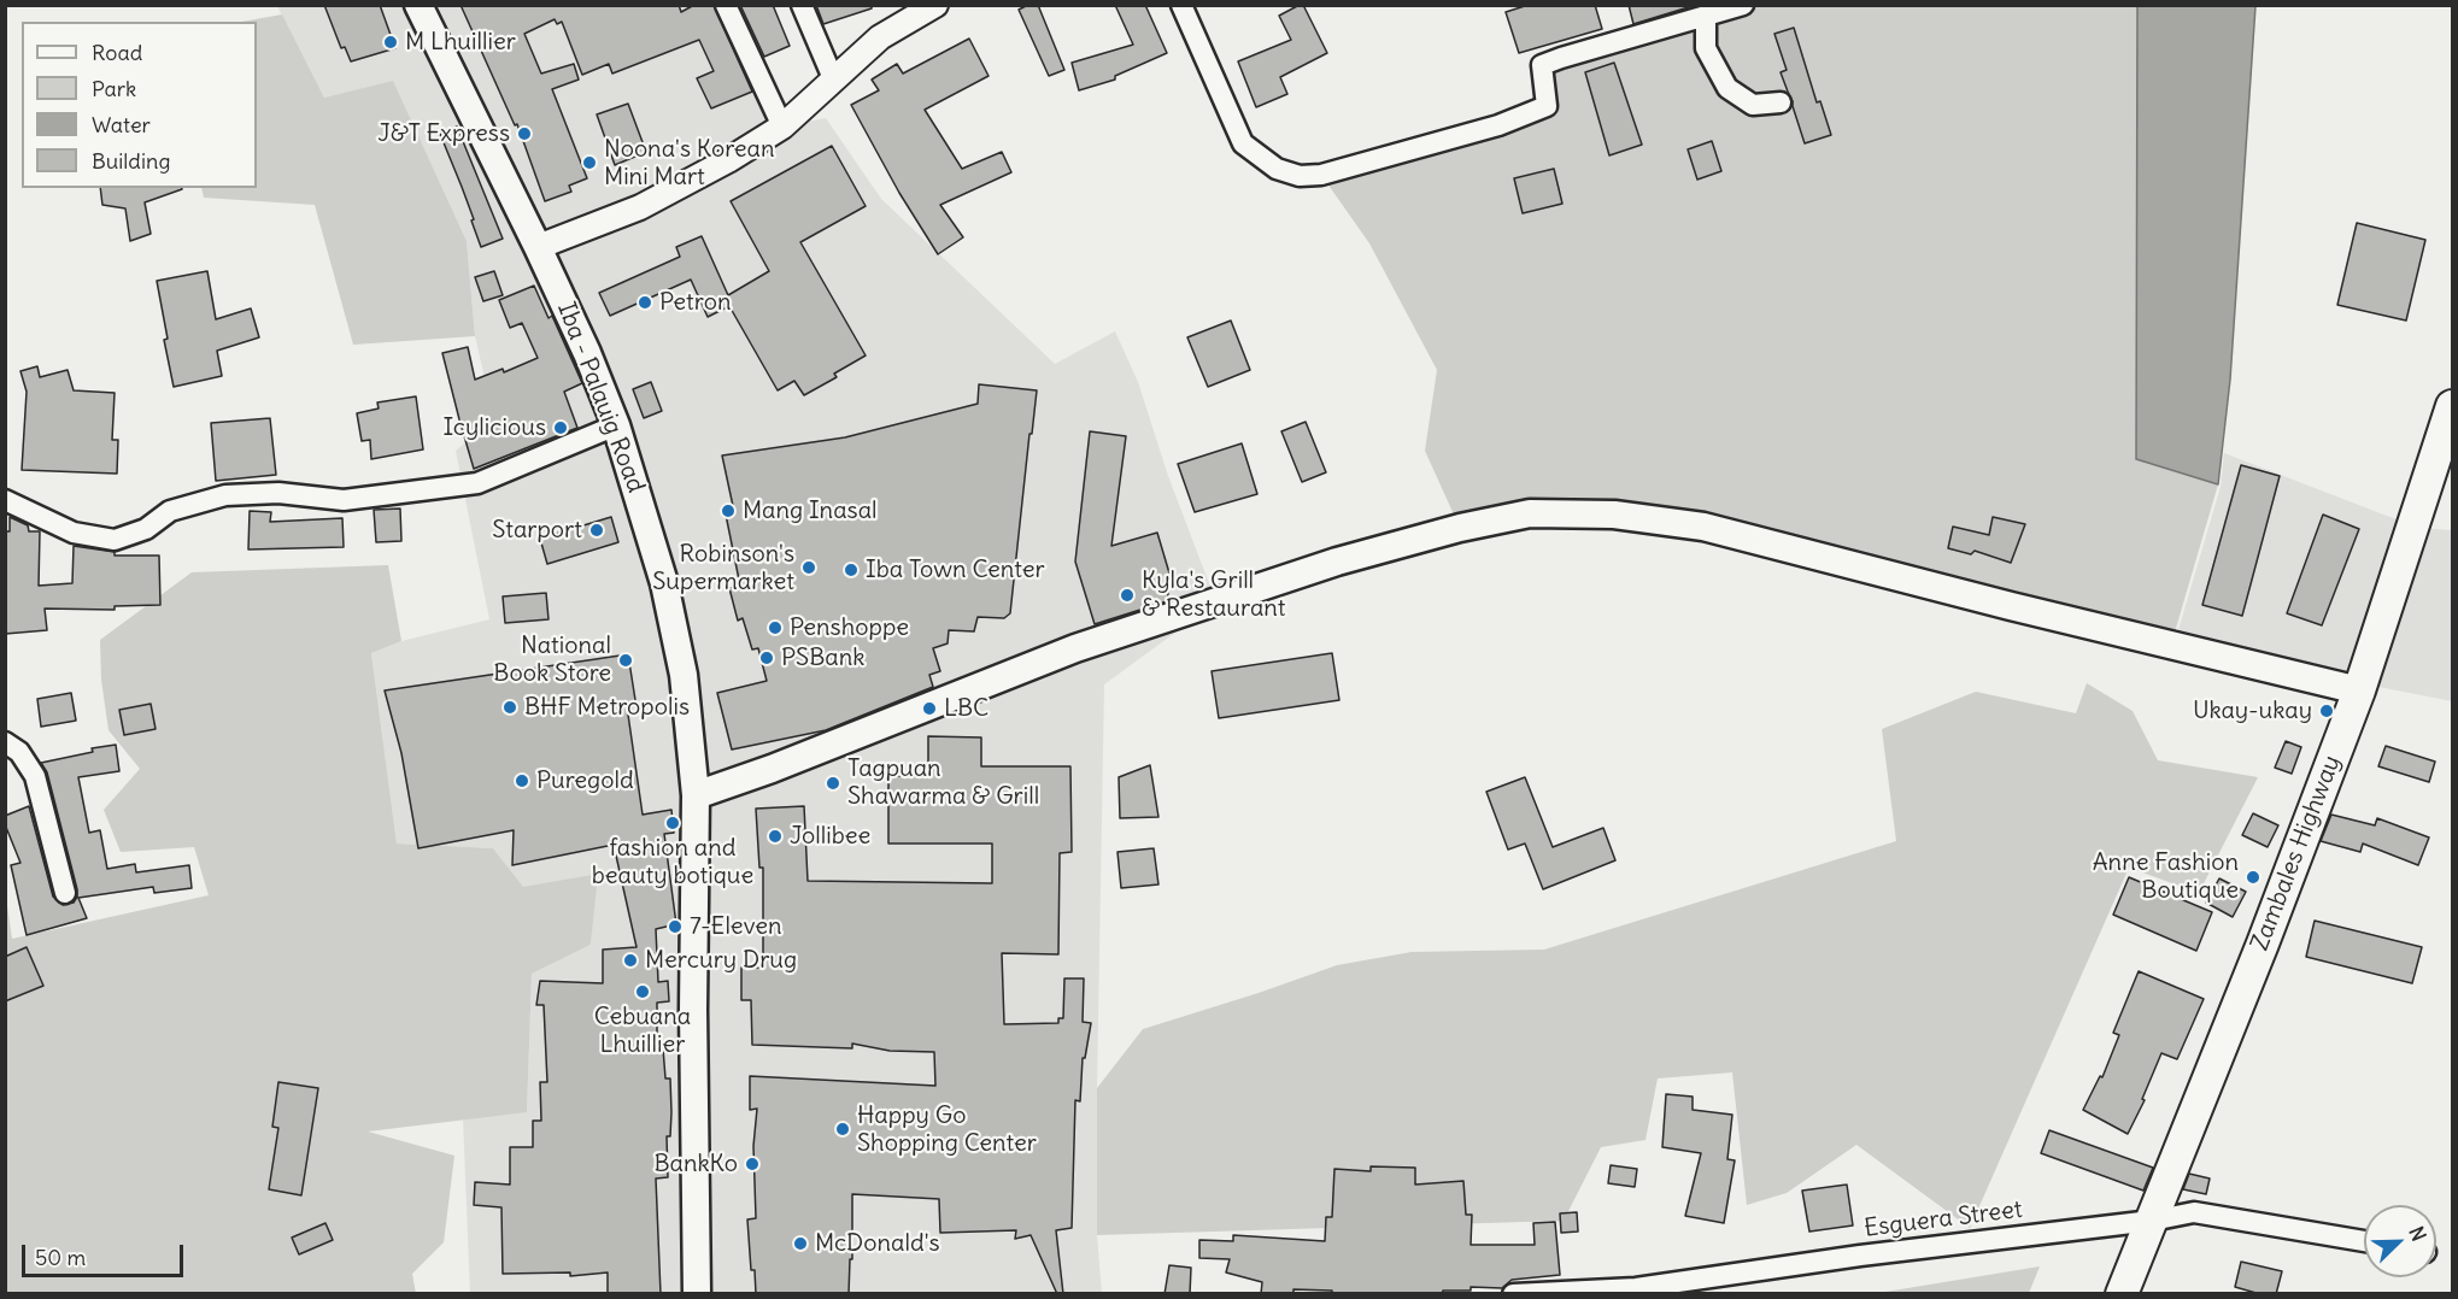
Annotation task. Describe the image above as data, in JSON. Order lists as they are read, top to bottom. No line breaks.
{"streets":{"main road":["Iba - Palauig Road","Zambales Highway"],"street":["Esguera Street"]},"crossings":[["Zambales Highway","Esguera Street"]],"places":["M Lhuillier","J&T Express","Noona's Korean Mini Mart","Petron","Icylicious","Mang Inasal","Starport","Robinson's Supermarket","Iba Town Center","Kyla's Grill & Restaurant","Penshoppe","PSBank","National Book Store","BHF Metropolis","LBC","Ukay-ukay","Puregold","Tagpuan Shawarma & Grill","fashion and beauty botique","Jollibee","Anne Fashion Boutique","7-Eleven","Mercury Drug","Cebuana Lhuillier","Happy Go Shopping Center","BankKo","McDonald's"],"legend":["Road","Park","Water","Building"],"scale_bar":"50 m","north":"top right"}
